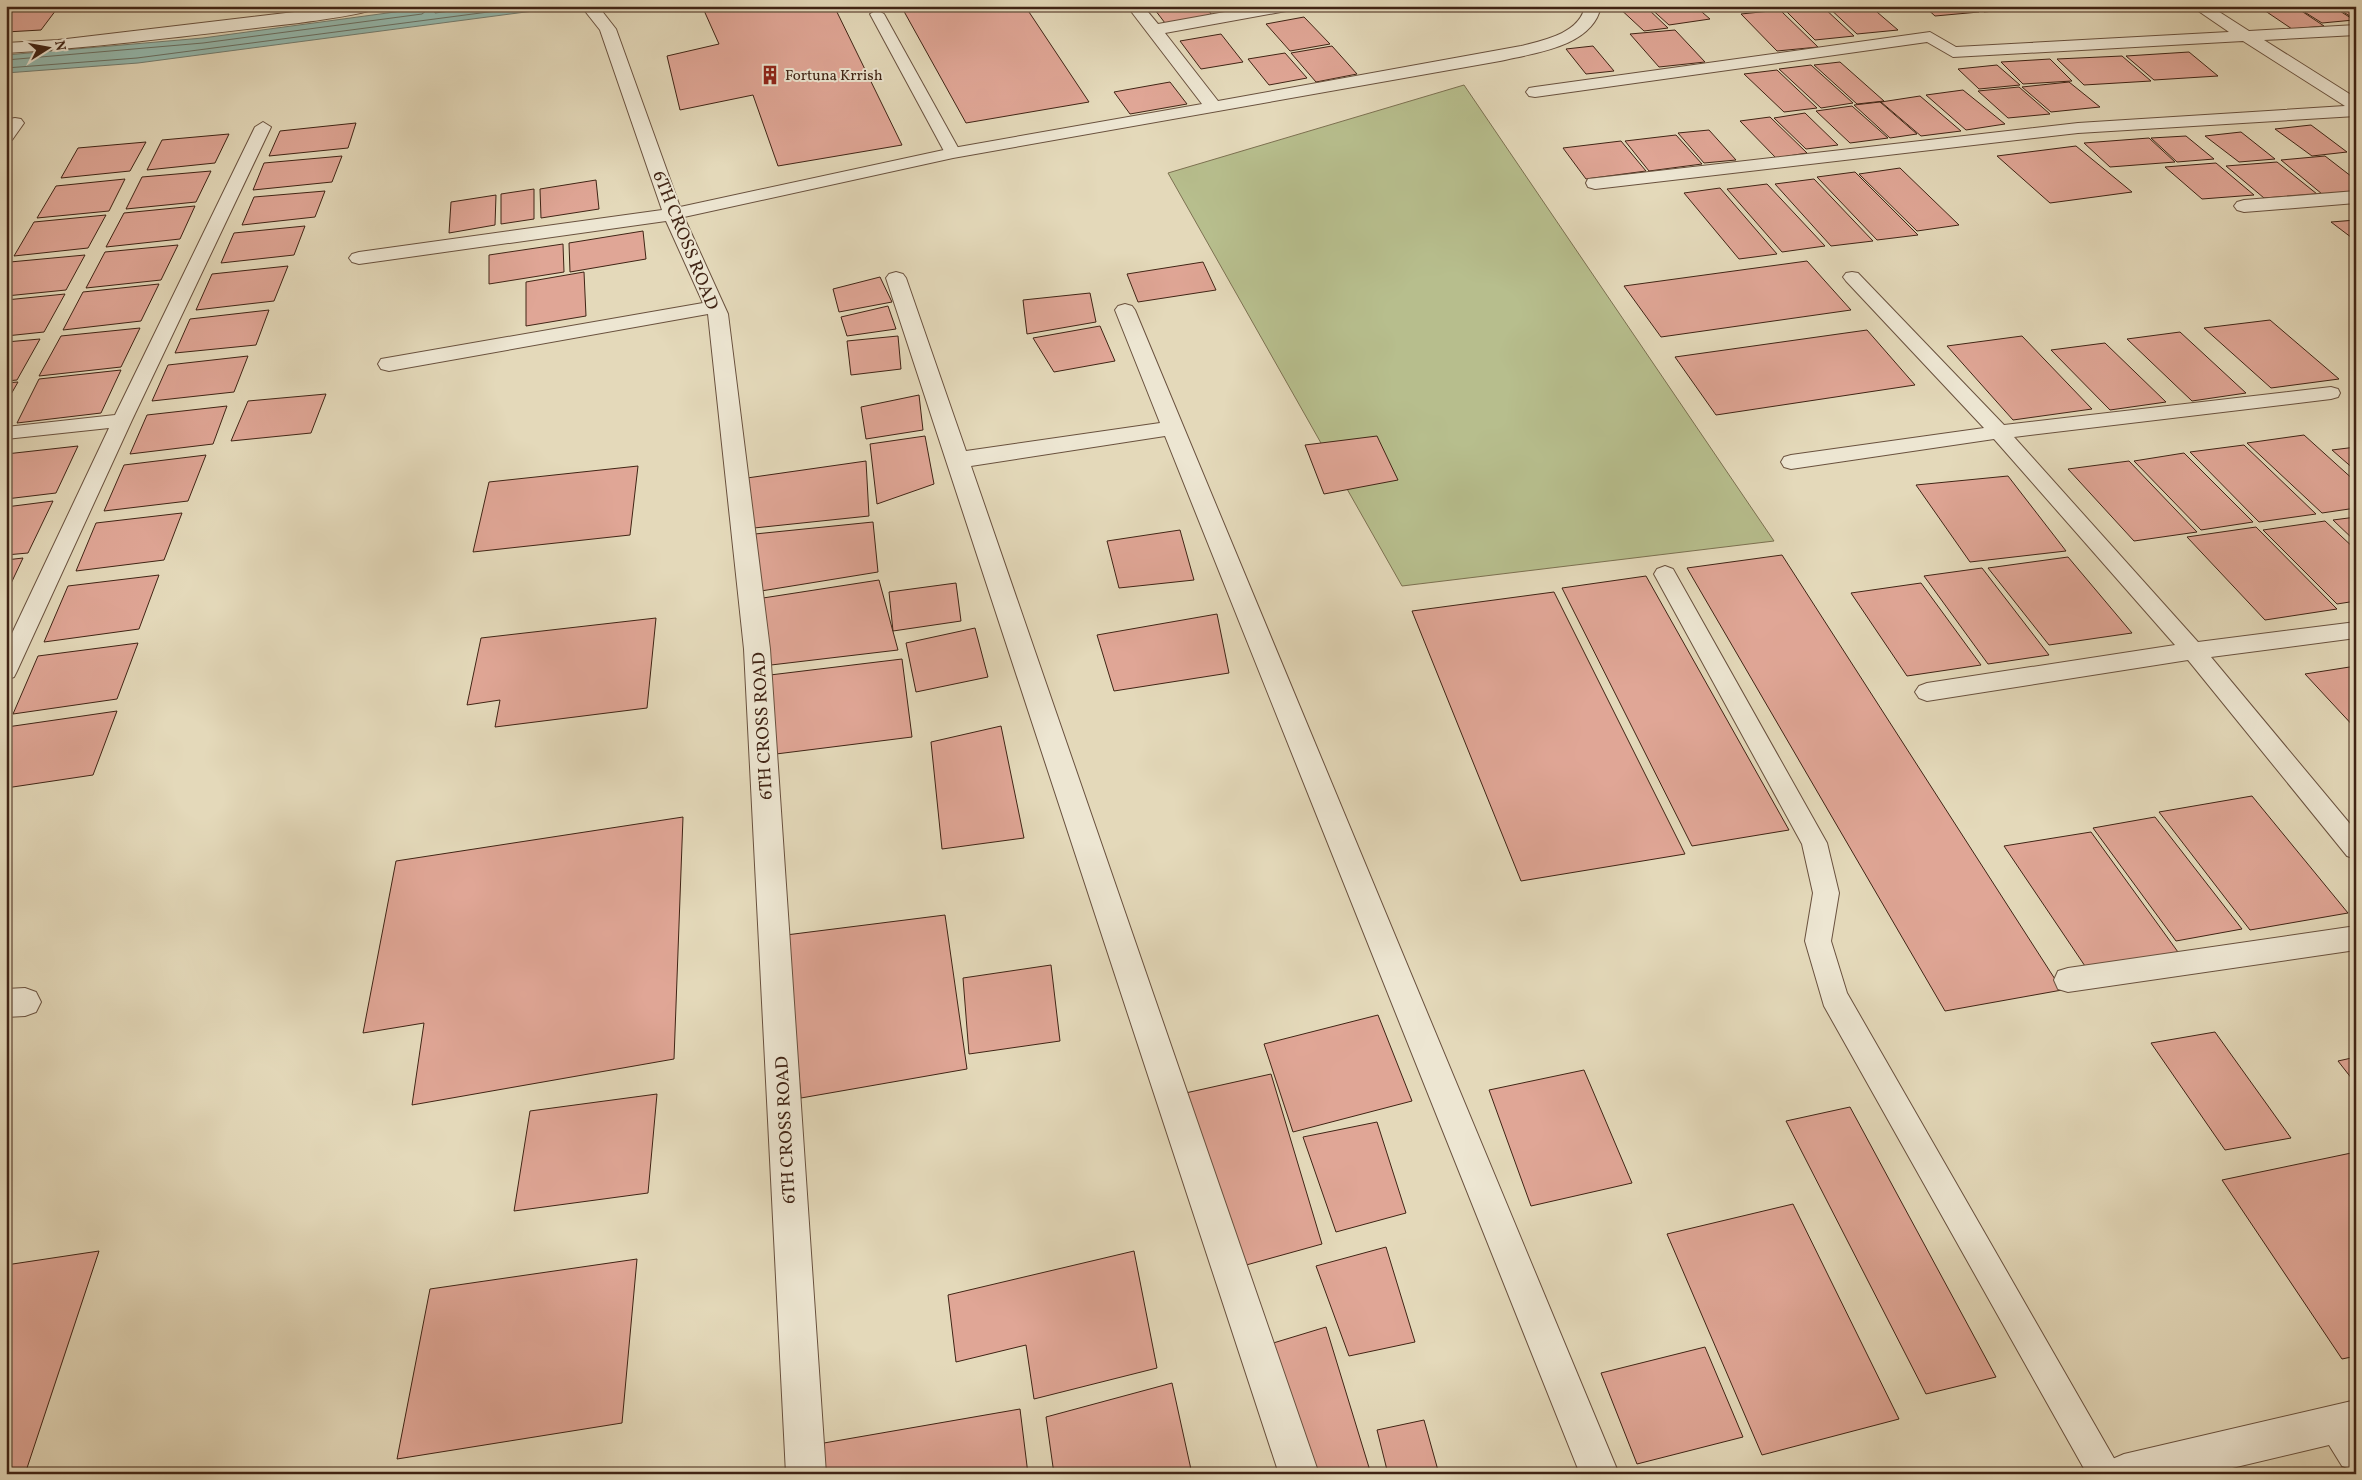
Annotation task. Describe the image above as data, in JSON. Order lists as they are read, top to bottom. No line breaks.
{"streets":{"street":["6TH CROSS ROAD"]},"places":{"building":["Fortuna Krrish"]},"north":"right"}
